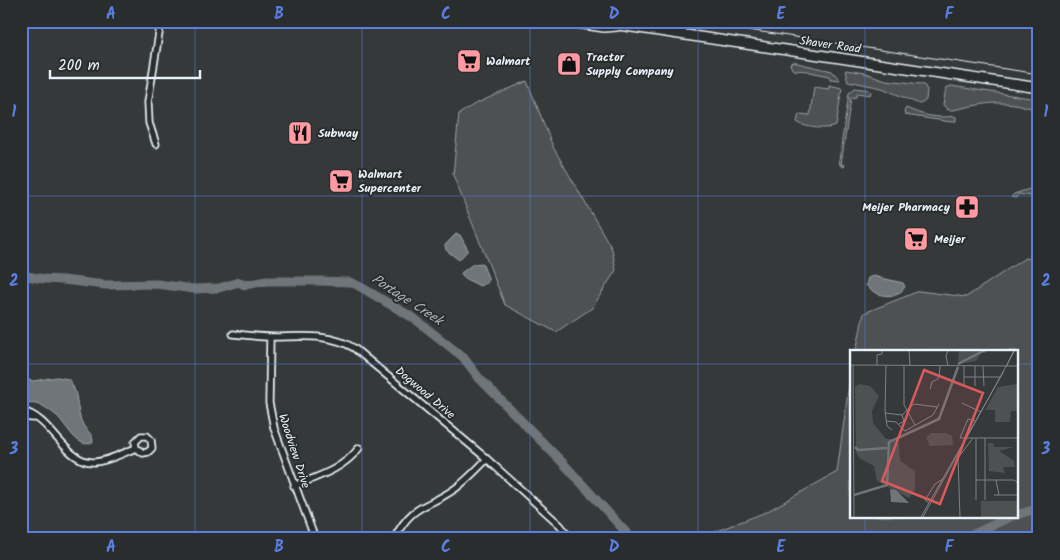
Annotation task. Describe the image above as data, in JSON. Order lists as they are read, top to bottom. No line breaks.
{"streets":{"main road":["Shaver Road"],"street":["Dogwood Drive","Woodview Drive"]},"crossings":[["Dogwood Drive","Woodview Drive"]],"water":["Portage Creek"],"places":{"supermarket":["Walmart","Walmart Supercenter","Meijer"],"shop":["Tractor Supply Company"],"restaurant":["Subway"],"pharmacy":["Meijer Pharmacy"]},"scale_bar":"200 m","grid":{"columns":["A","B","C","D","E","F"],"rows":["1","2","3"]}}
